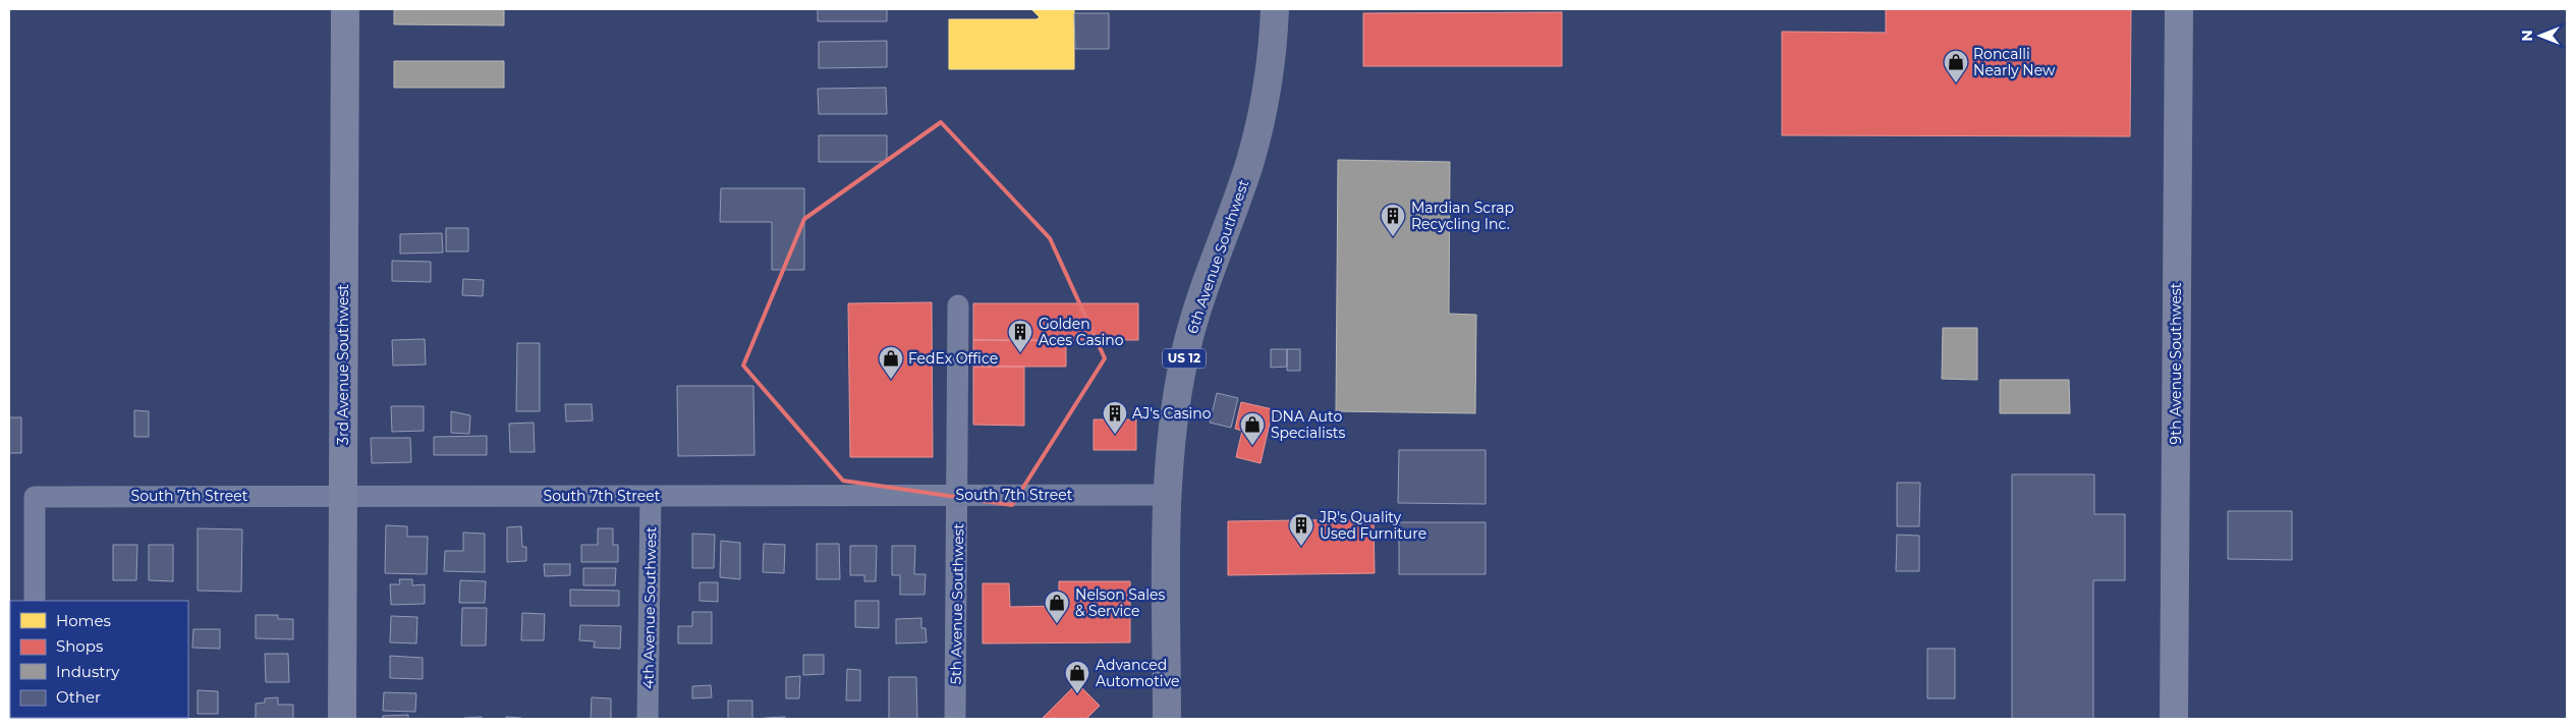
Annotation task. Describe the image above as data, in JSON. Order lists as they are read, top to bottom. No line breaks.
{"streets":{"highway":["6th Avenue Southwest","US 12"],"street":["9th Avenue Southwest","3rd Avenue Southwest","South 7th Street","5th Avenue Southwest","4th Avenue Southwest"]},"crossings":[["6th Avenue Southwest","South 7th Street"],["3rd Avenue Southwest","South 7th Street"],["South 7th Street","5th Avenue Southwest"],["South 7th Street","4th Avenue Southwest"]],"places":{"shop":["Roncalli Nearly New","FedEx Office","DNA Auto Specialists","Nelson Sales & Service","Advanced Automotive"],"building":["Mardian Scrap Recycling Inc.","Golden Aces Casino","AJ's Casino","JR's Quality Used Furniture"]},"legend":["Homes","Shops","Industry","Other"],"north":"left"}
